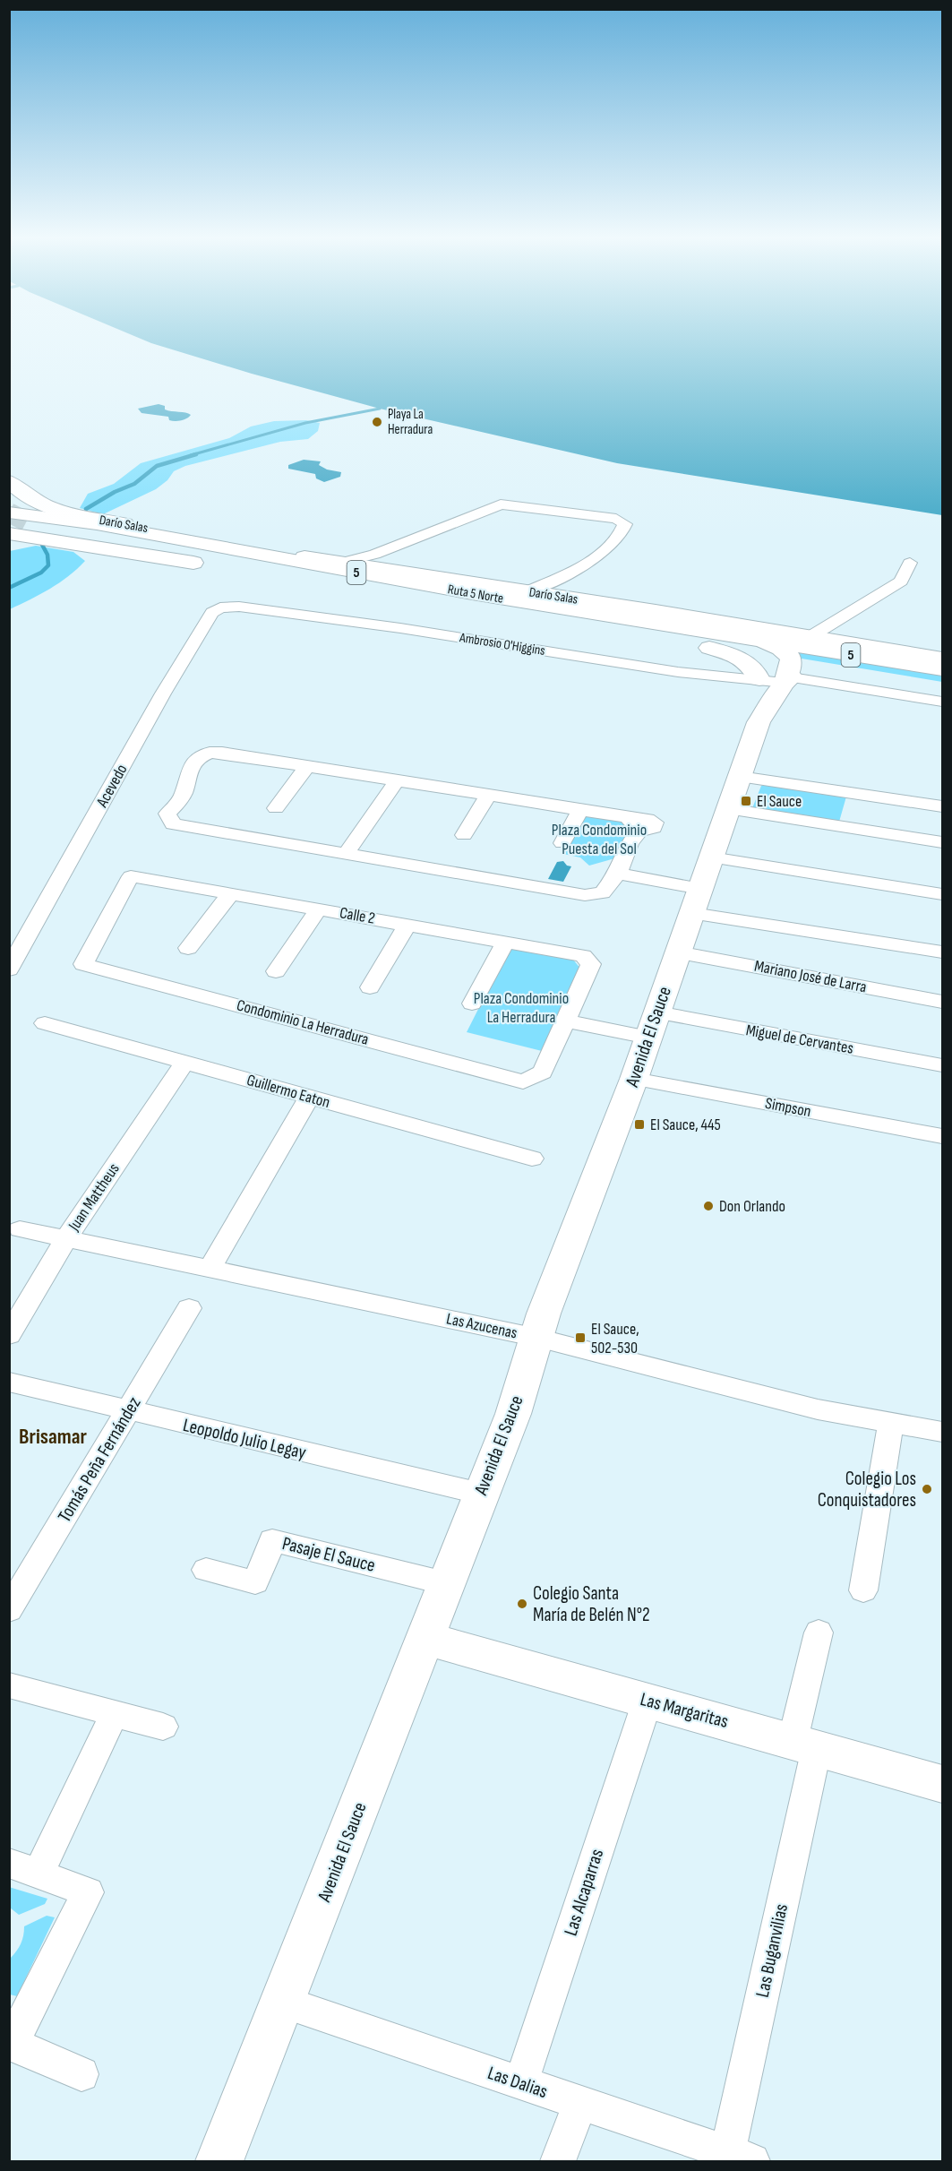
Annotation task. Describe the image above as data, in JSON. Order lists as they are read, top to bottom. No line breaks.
{"streets":{"main road":["Darío Salas","5","Ruta 5 Norte","Avenida El Sauce","Las Margaritas"],"street":["Ambrosio O'Higgins","Acevedo","Calle 2","Mariano José de Larra","Condominio La Herradura","Miguel de Cervantes","Guillermo Eaton","Simpson","Juan Mattheus","Las Azucenas","Leopoldo Julio Legay","Tomás Peña Fernández","Pasaje El Sauce","Las Alcaparras","Las Buganvilias","Las Dalias"]},"crossings":[["Darío Salas","Ruta 5 Norte"],["5","Ruta 5 Norte"],["5","Ambrosio O'Higgins"],["5","Avenida El Sauce"],["Ruta 5 Norte","Ambrosio O'Higgins"],["Ruta 5 Norte","Avenida El Sauce"],["Ambrosio O'Higgins","Acevedo"],["Ambrosio O'Higgins","Avenida El Sauce"],["Calle 2","Condominio La Herradura"],["Mariano José de Larra","Avenida El Sauce"],["Avenida El Sauce","Miguel de Cervantes"],["Avenida El Sauce","Simpson"],["Avenida El Sauce","Las Azucenas"],["Avenida El Sauce","Leopoldo Julio Legay"],["Avenida El Sauce","Pasaje El Sauce"],["Avenida El Sauce","Las Margaritas"],["Avenida El Sauce","Las Dalias"],["Guillermo Eaton","Juan Mattheus"],["Juan Mattheus","Las Azucenas"],["Leopoldo Julio Legay","Tomás Peña Fernández"],["Las Margaritas","Las Alcaparras"],["Las Margaritas","Las Buganvilias"],["Las Alcaparras","Las Dalias"],["Las Buganvilias","Las Dalias"]],"districts":["Brisamar"],"parks":["Plaza Condominio Puesta del Sol","Plaza Condominio La Herradura"],"places":{"other":["Playa La Herradura","Don Orlando","Colegio Los Conquistadores","Colegio Santa María de Belén N°2"],"transit":["El Sauce","El Sauce, 445","El Sauce, 502-530"]}}
